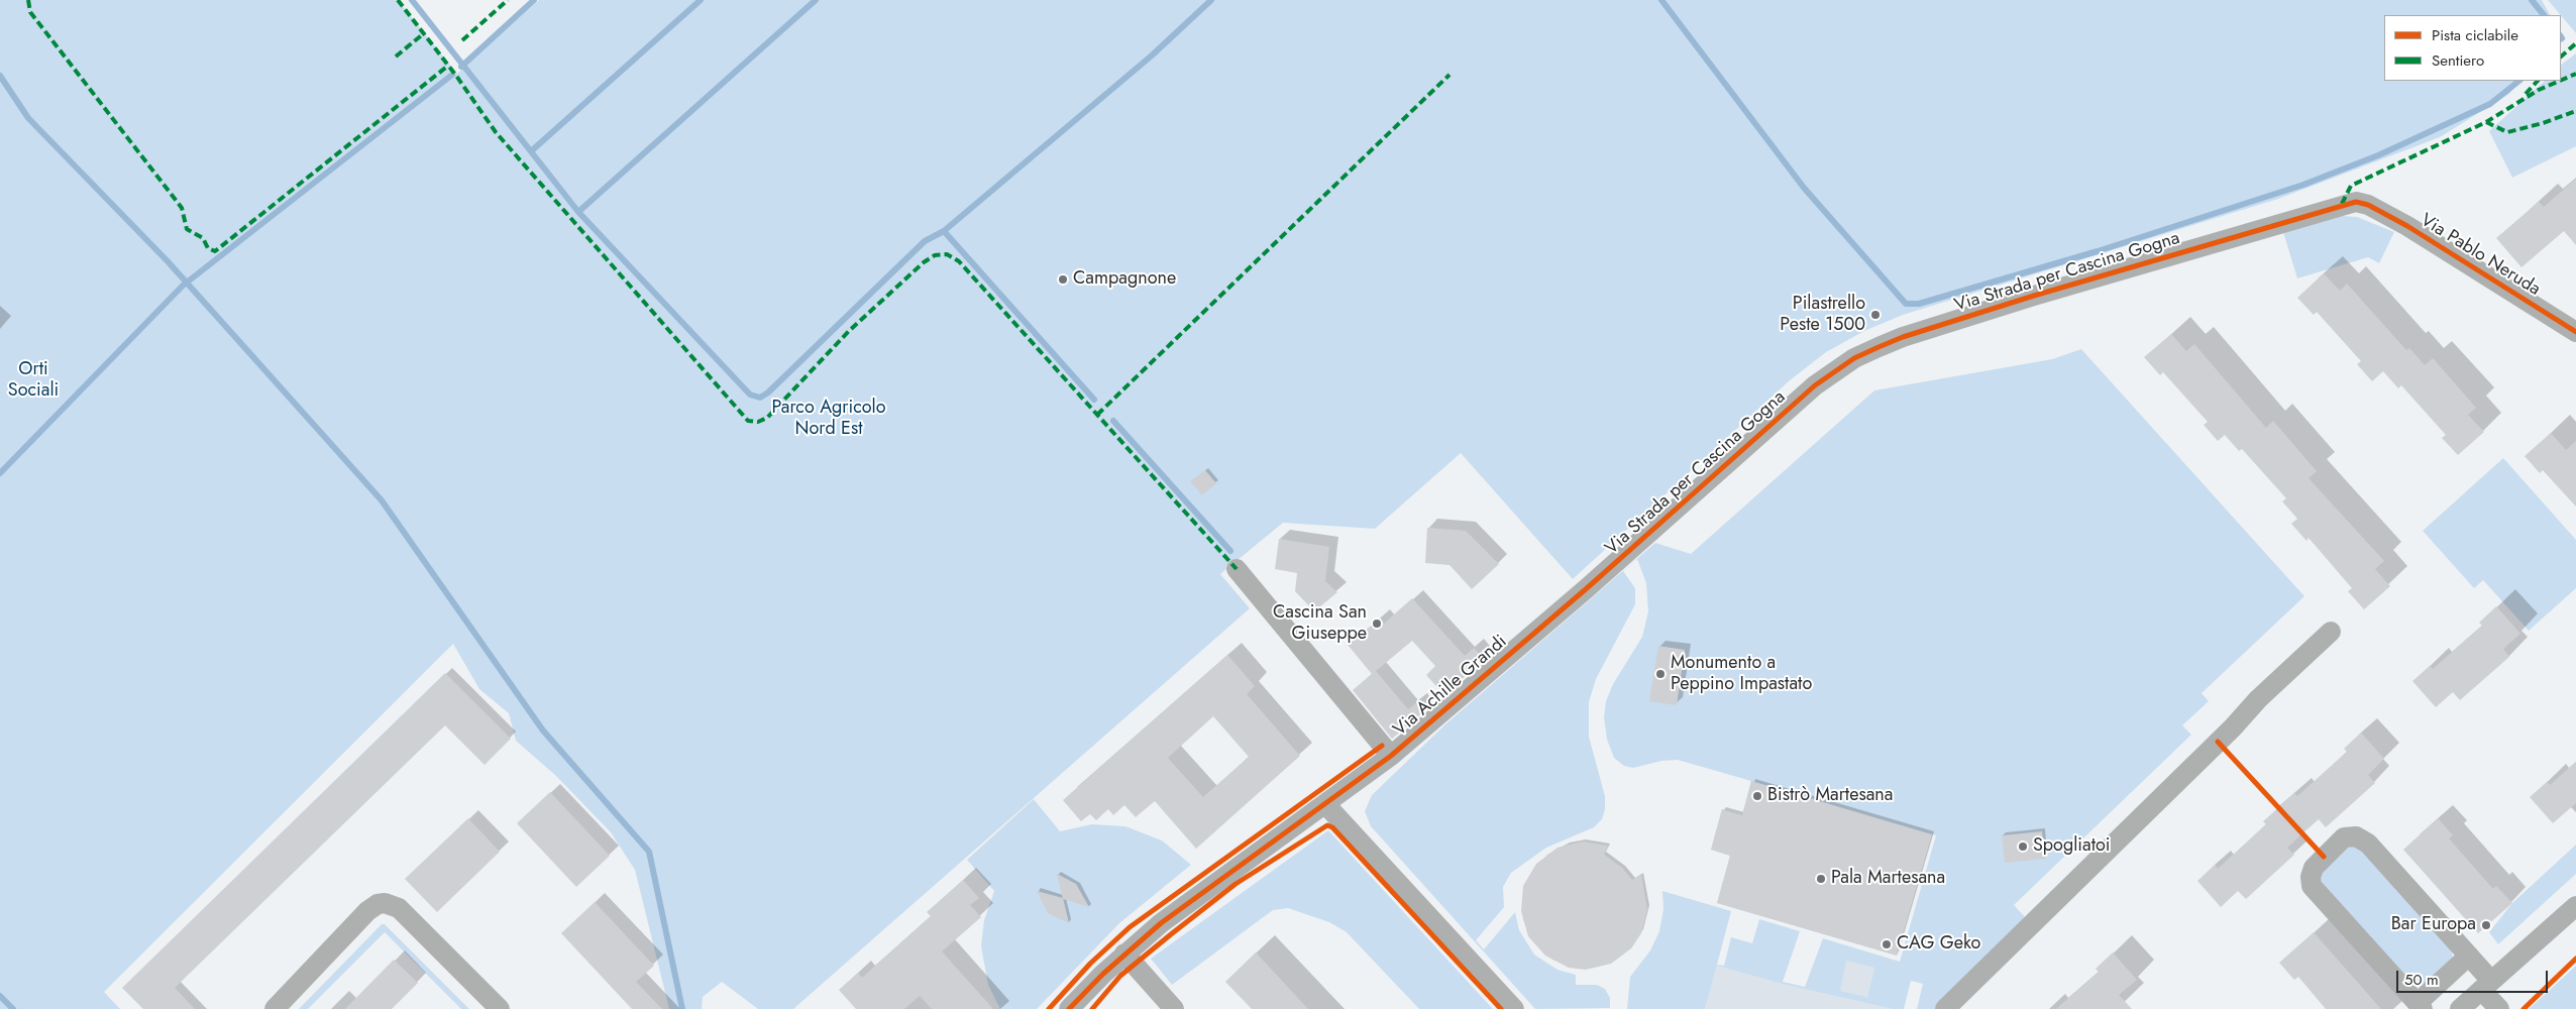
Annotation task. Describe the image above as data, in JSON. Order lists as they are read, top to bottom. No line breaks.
{"streets":{"street":["Via Pablo Neruda","Via Strada per Cascina Gogna","Via Achille Grandi"]},"crossings":[["Via Pablo Neruda","Via Strada per Cascina Gogna"],["Via Strada per Cascina Gogna","Via Achille Grandi"]],"parks":["Orti Sociali","Parco Agricolo Nord Est"],"places":["Campagnone","Pilastrello Peste 1500","Cascina San Giuseppe","Monumento a Peppino Impastato","Bistrò Martesana","Spogliatoi","Pala Martesana","Bar Europa","CAG Geko"],"legend":["Pista ciclabile","Sentiero"],"scale_bar":"50 m"}
